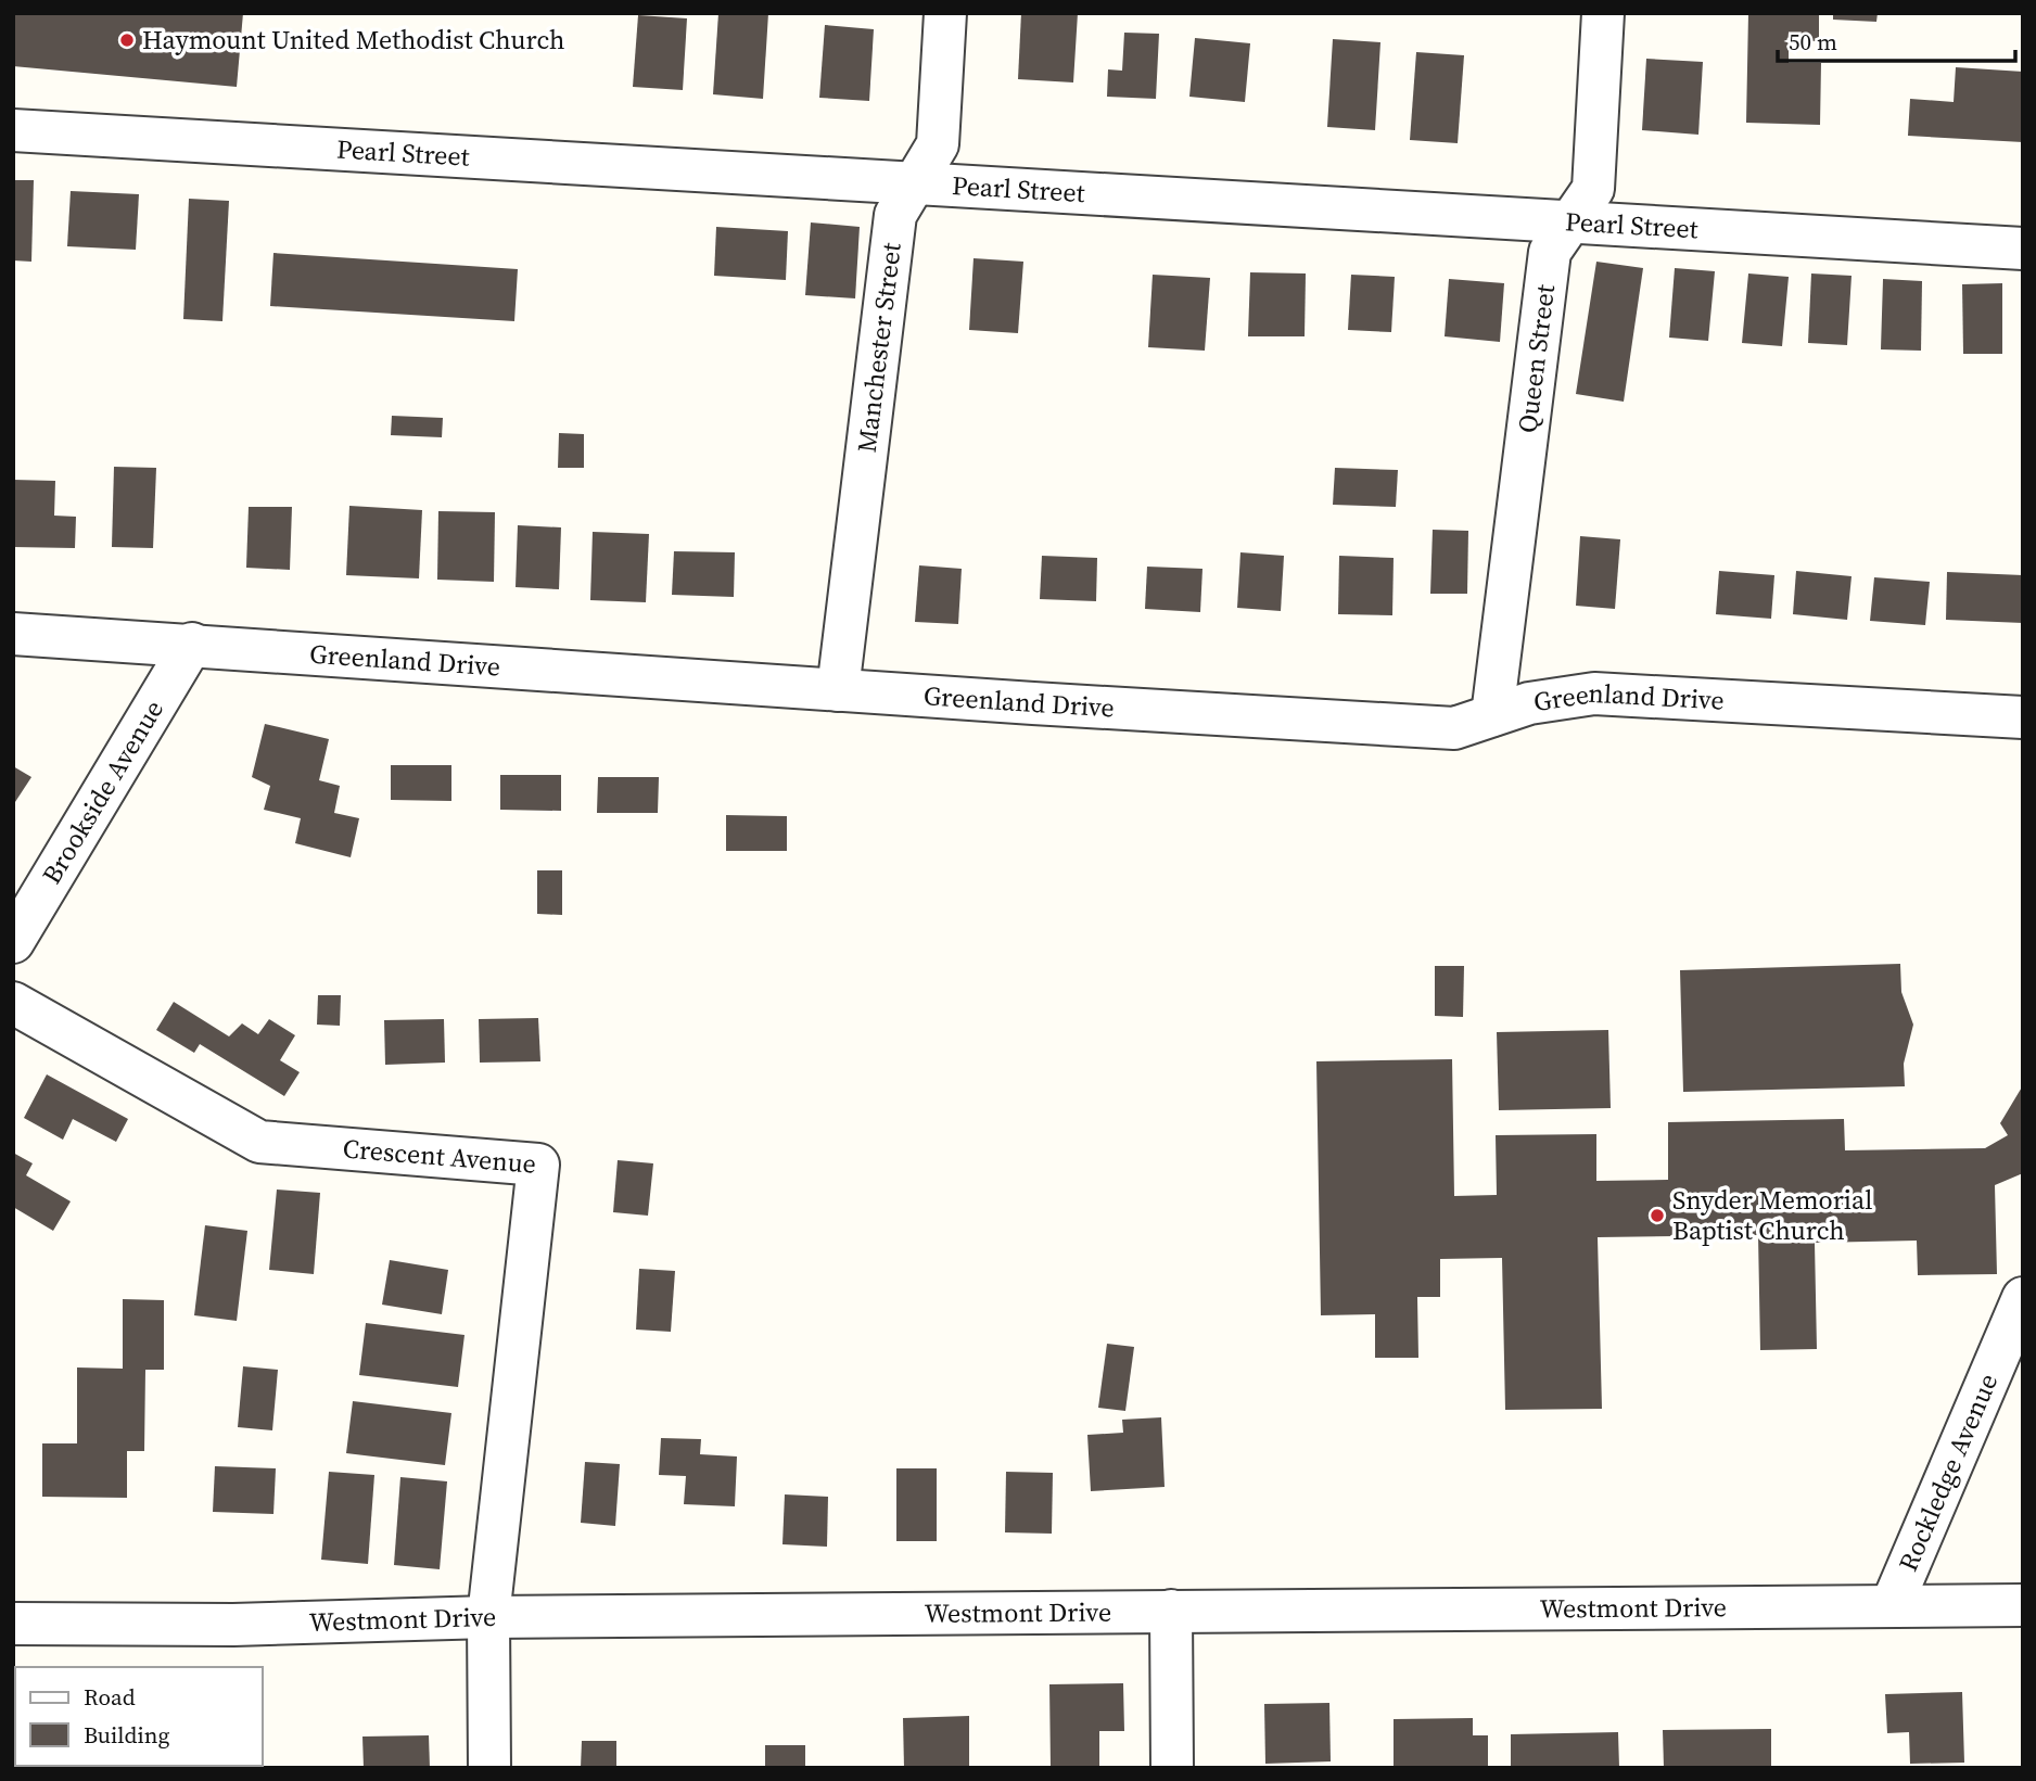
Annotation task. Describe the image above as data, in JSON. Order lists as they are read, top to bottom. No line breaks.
{"streets":{"street":["Pearl Street","Manchester Street","Queen Street","Greenland Drive","Brookside Avenue","Crescent Avenue","Rockledge Avenue","Westmont Drive"]},"crossings":[["Pearl Street","Manchester Street"],["Pearl Street","Queen Street"],["Manchester Street","Greenland Drive"],["Queen Street","Greenland Drive"],["Greenland Drive","Brookside Avenue"],["Crescent Avenue","Westmont Drive"],["Rockledge Avenue","Westmont Drive"]],"places":["Haymount United Methodist Church","Snyder Memorial Baptist Church"],"legend":["Road","Building"],"scale_bar":"50 m"}
